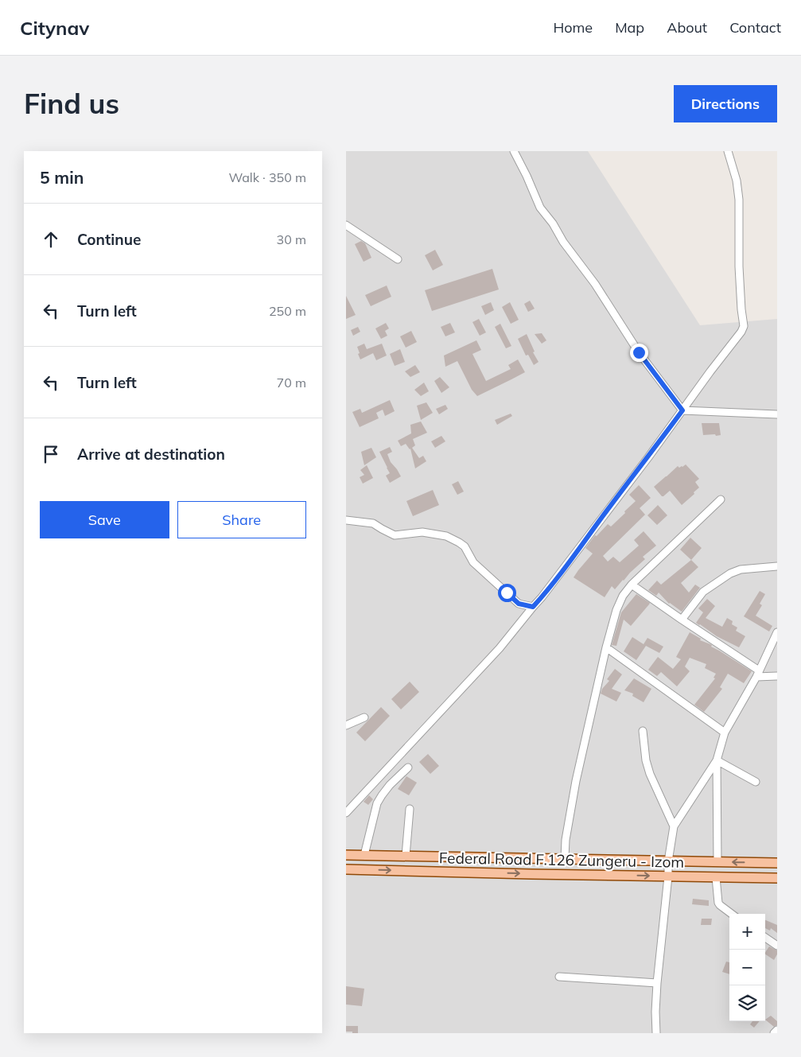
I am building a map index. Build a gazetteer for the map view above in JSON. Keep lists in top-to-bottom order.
{
  "streets": {
    "main road": ["Federal Road F.126 Zungeru - Izom"]
  },
  "page": {
    "header": "Citynav",
    "nav": [
      "Home",
      "Map",
      "About",
      "Contact"
    ],
    "buttons": [
      "Directions",
      ["Save", "Share"]
    ],
    "title": "Find us",
    "heading": ["5 min", "Walk · 350 m"],
    "list": [
      ["Continue", "30 m"],
      ["Turn left", "250 m"],
      ["Turn left", "70 m"],
      "Arrive at destination"
    ],
    "map_buttons": ["+", "−"]
  }
}
